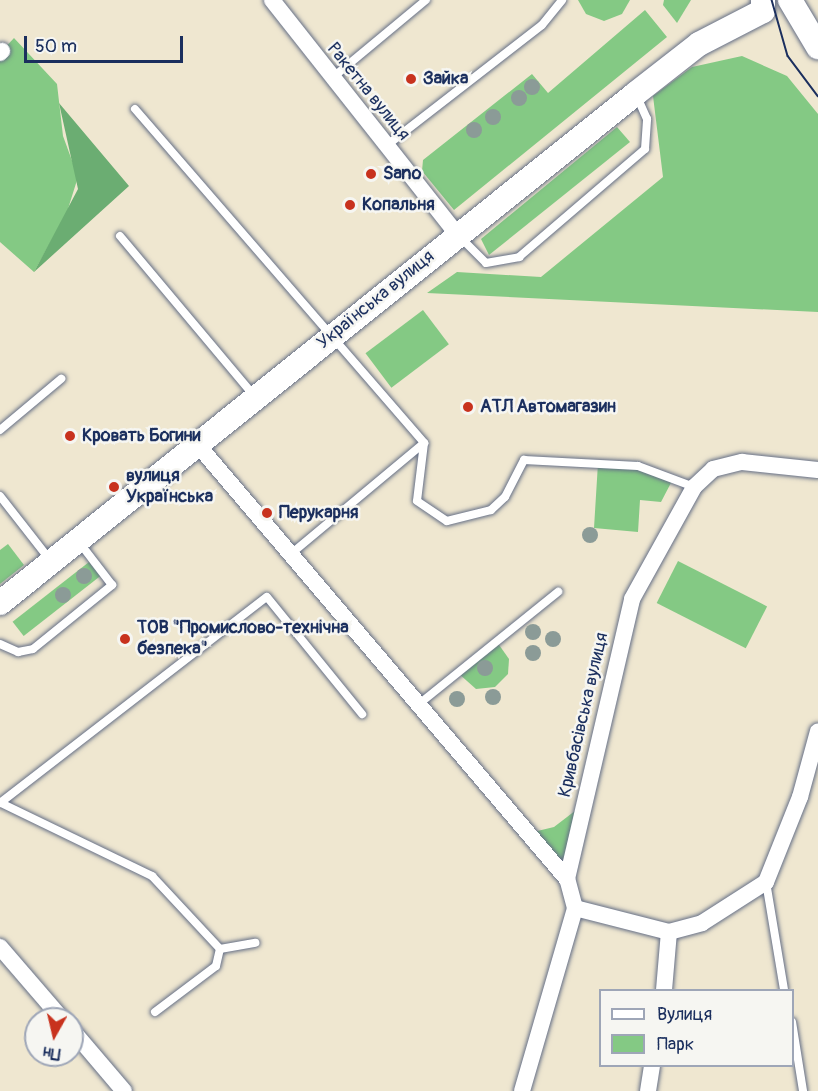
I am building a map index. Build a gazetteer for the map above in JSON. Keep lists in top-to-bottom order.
{
  "streets": {
    "main road": ["Українська вулиця"],
    "street": ["Ракетна вулиця", "Кривбасівська вулиця"]
  },
  "crossings": [
    ["Ракетна вулиця", "Українська вулиця"]
  ],
  "places": [
    "Зайка",
    "Sano",
    "Копальня",
    "АТЛ Автомагазин",
    "Кровать Богини",
    "вулиця Українська",
    "Перукарня",
    "ТОВ \"Промислово-технічна безпека\""
  ],
  "legend": ["Вулиця", "Парк"],
  "scale_bar": "50 m",
  "north": "bottom"
}
